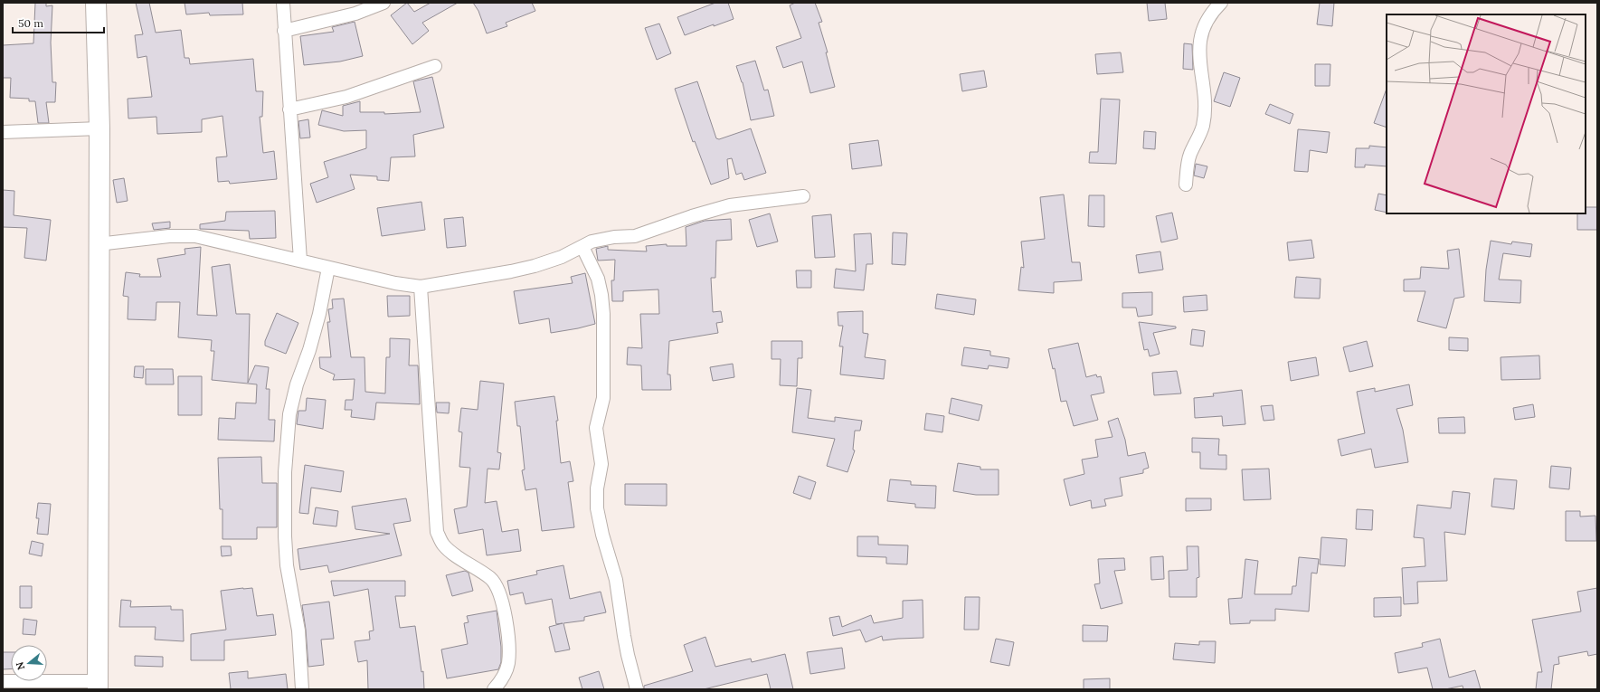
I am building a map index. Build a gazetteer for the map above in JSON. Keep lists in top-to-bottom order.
{
  "scale_bar": "50 m",
  "north": "left"
}
